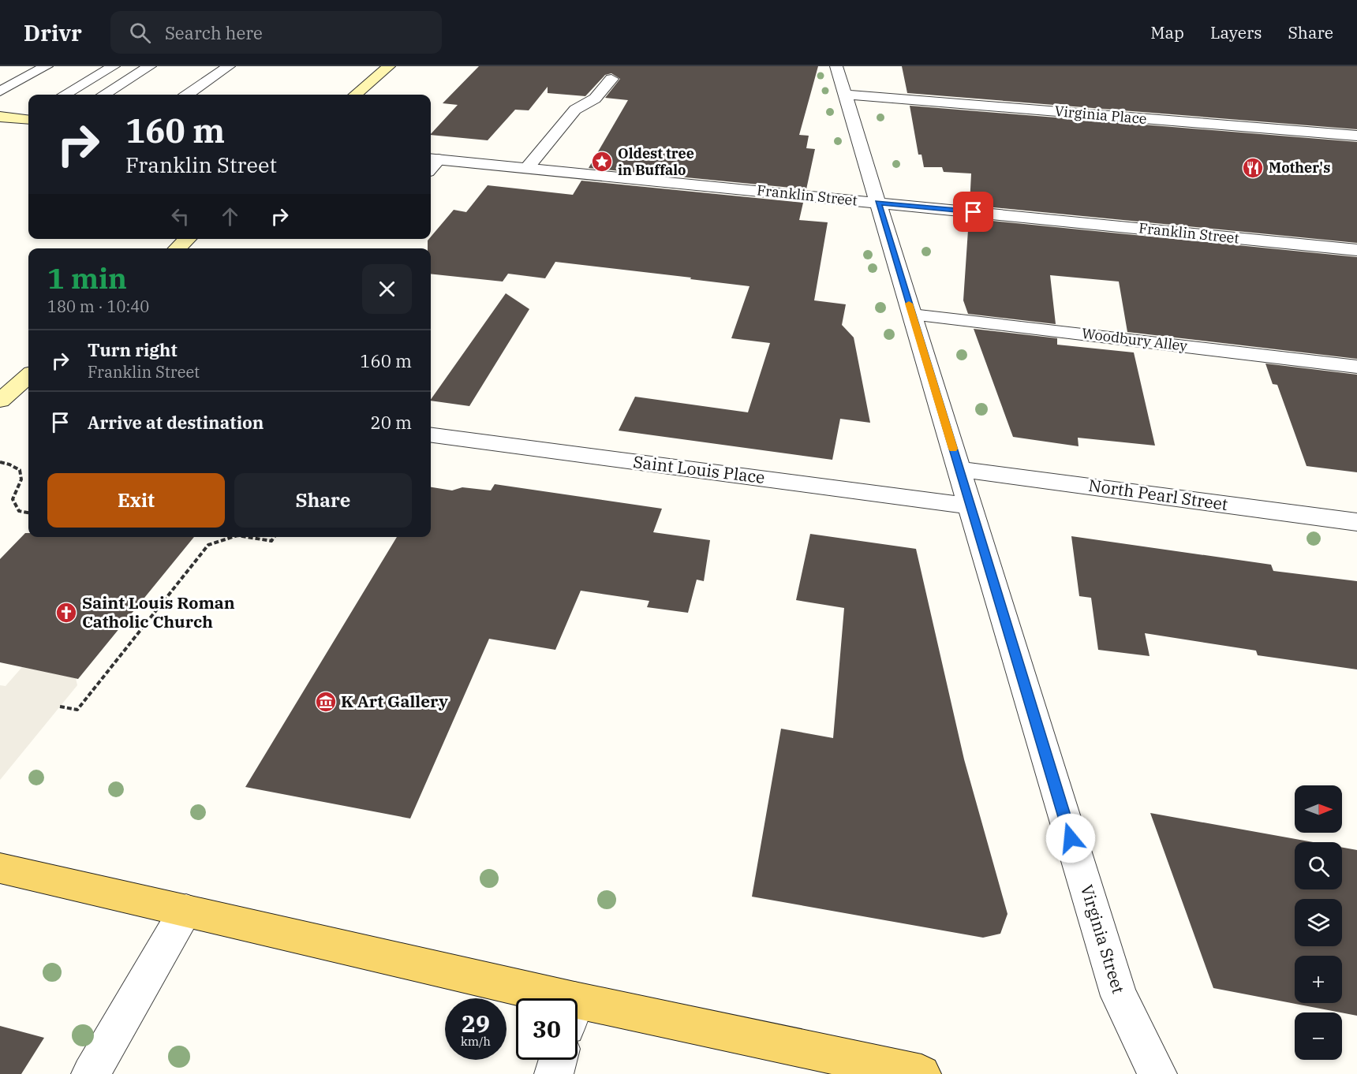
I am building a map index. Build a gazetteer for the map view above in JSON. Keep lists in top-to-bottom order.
{
  "streets": {
    "street": [
      "Virginia Place",
      "Franklin Street",
      "Woodbury Alley",
      "Saint Louis Place",
      "North Pearl Street",
      "Virginia Street"
    ]
  },
  "crossings": [
    ["Virginia Place", "Virginia Street"],
    ["Franklin Street", "Virginia Street"],
    ["Woodbury Alley", "Virginia Street"],
    ["Saint Louis Place", "Virginia Street"],
    ["North Pearl Street", "Virginia Street"]
  ],
  "places": {
    "place": ["Oldest tree in Buffalo"],
    "restaurant": ["Mother's"],
    "church": ["Saint Louis Roman Catholic Church"],
    "museum": ["K Art Gallery"]
  },
  "north": "right",
  "page": {
    "header": "Drivr",
    "search": "Search here",
    "nav": ["Map", "Layers", "Share"],
    "turn": ["160 m", "Franklin Street"],
    "heading": ["1 min", "180 m · 10:40"],
    "list": [
      {
        "name": "Turn right",
        "note": "Franklin Street",
        "value": "160 m"
      },
      {
        "name": "Arrive at destination",
        "value": "20 m"
      }
    ],
    "buttons": ["Exit", "Share"],
    "map_buttons": ["+", "−"],
    "speed": "29 km/h",
    "limit": "30"
  }
}
